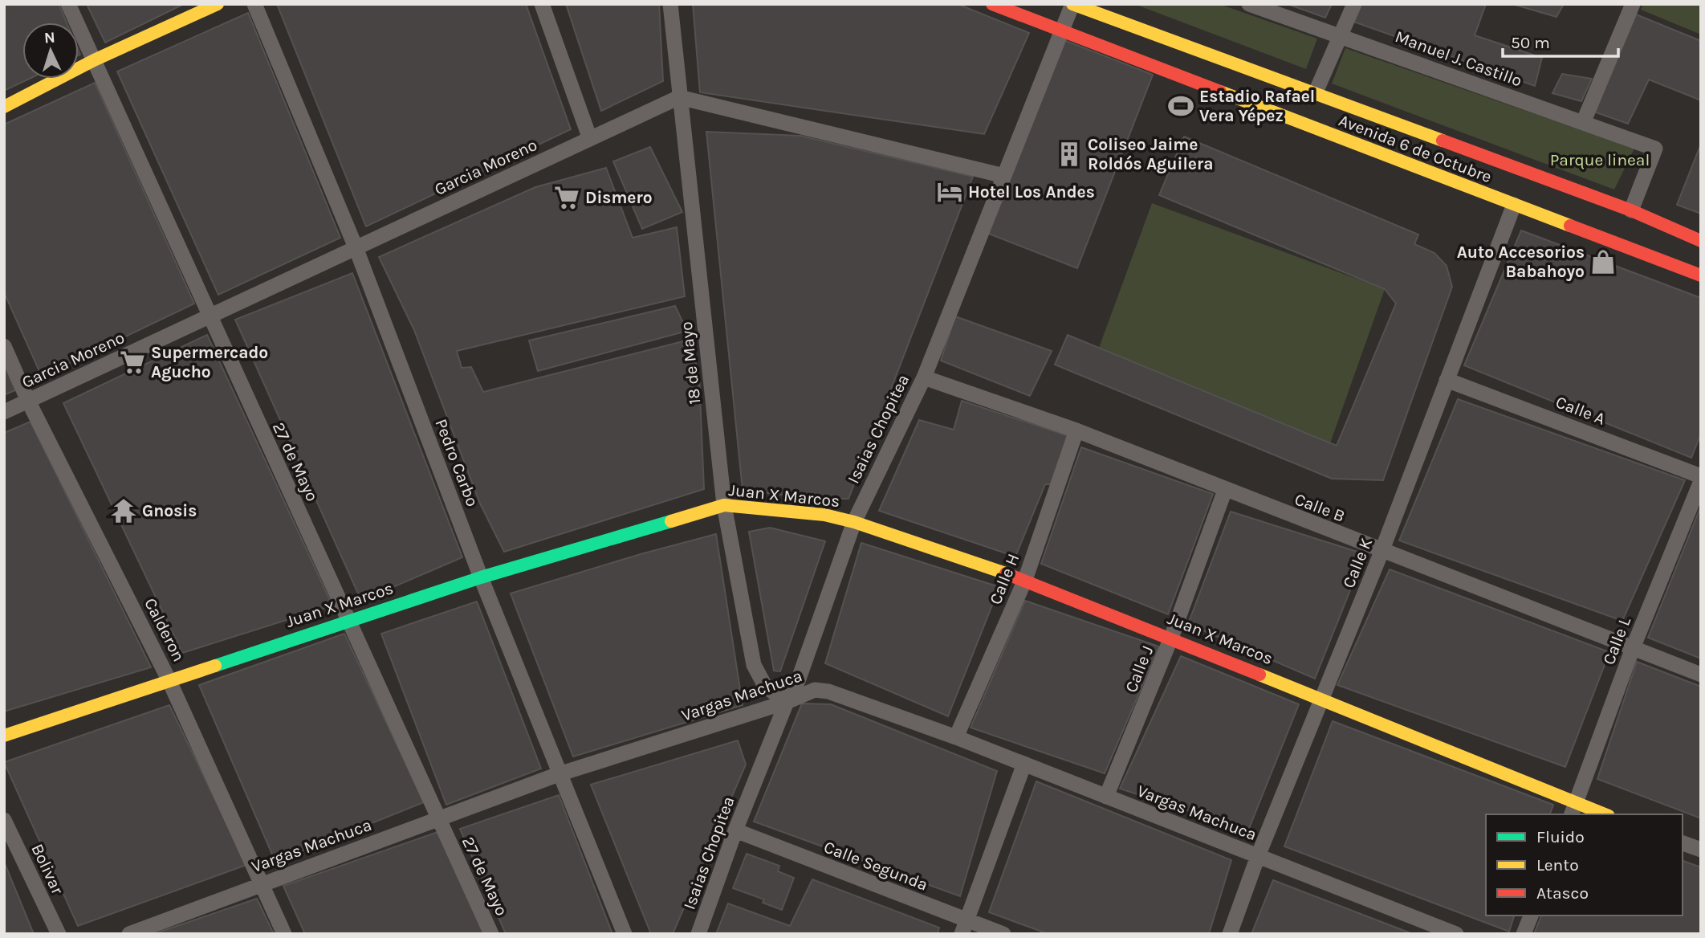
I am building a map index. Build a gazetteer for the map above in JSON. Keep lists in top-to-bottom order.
{
  "streets": {
    "street": [
      "Manuel J. Castillo",
      "Avenida 6 de Octubre",
      "Garcia Moreno",
      "18 de Mayo",
      "Calle A",
      "Isaias Chopitea",
      "27 de Mayo",
      "Pedro Carbo",
      "Juan X Marcos",
      "Calle B",
      "Calle K",
      "Calle H",
      "Calderon",
      "Calle L",
      "Calle J",
      "Vargas Machuca",
      "Calle Segunda",
      "Bolivar"
    ]
  },
  "crossings": [
    ["Manuel J. Castillo", "Avenida 6 de Octubre"],
    ["Avenida 6 de Octubre", "Isaias Chopitea"],
    ["Avenida 6 de Octubre", "Calle K"],
    ["Garcia Moreno", "18 de Mayo"],
    ["Garcia Moreno", "27 de Mayo"],
    ["Garcia Moreno", "Pedro Carbo"],
    ["Garcia Moreno", "Calderon"],
    ["18 de Mayo", "Isaias Chopitea"],
    ["18 de Mayo", "Juan X Marcos"],
    ["18 de Mayo", "Vargas Machuca"],
    ["Calle A", "Calle K"],
    ["Isaias Chopitea", "Juan X Marcos"],
    ["Isaias Chopitea", "Calle B"],
    ["Isaias Chopitea", "Vargas Machuca"],
    ["Isaias Chopitea", "Calle Segunda"],
    ["27 de Mayo", "Juan X Marcos"],
    ["27 de Mayo", "Vargas Machuca"],
    ["Pedro Carbo", "Juan X Marcos"],
    ["Pedro Carbo", "Vargas Machuca"],
    ["Juan X Marcos", "Calle K"],
    ["Juan X Marcos", "Calle H"],
    ["Juan X Marcos", "Calderon"],
    ["Juan X Marcos", "Calle L"],
    ["Juan X Marcos", "Calle J"],
    ["Calle B", "Calle K"],
    ["Calle B", "Calle H"],
    ["Calle B", "Calle L"],
    ["Calle B", "Calle J"],
    ["Calle K", "Vargas Machuca"],
    ["Calle H", "Vargas Machuca"],
    ["Calderon", "Vargas Machuca"],
    ["Calle J", "Vargas Machuca"]
  ],
  "parks": ["Parque lineal"],
  "places": {
    "sports": ["Estadio Rafael Vera Yépez"],
    "building": ["Coliseo Jaime Roldós Aguilera"],
    "hotel": ["Hotel Los Andes"],
    "supermarket": ["Dismero", "Supermercado Agucho"],
    "shop": ["Auto Accesorios Babahoyo"],
    "temple": ["Gnosis"]
  },
  "legend": ["Fluido", "Lento", "Atasco"],
  "scale_bar": "50 m",
  "north": "top"
}
